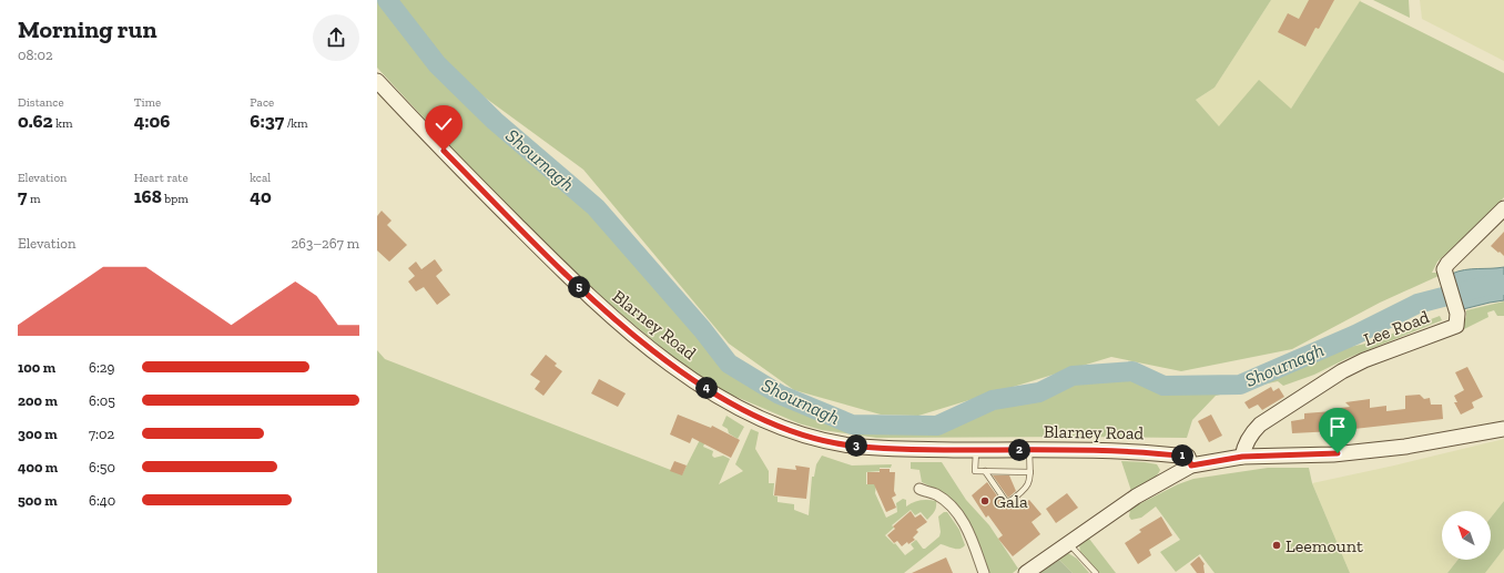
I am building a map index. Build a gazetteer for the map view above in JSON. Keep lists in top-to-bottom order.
{
  "streets": {
    "main road": ["Blarney Road", "Lee Road"]
  },
  "water": ["Shournagh"],
  "places": ["Gala", "Leemount"],
  "north": "top left",
  "page": {
    "heading": ["Morning run", "08:02"],
    "stats": [
      ["Distance", "0.62 km"],
      ["Time", "4:06"],
      ["Pace", "6:37 /km"],
      ["Elevation", "7 m"],
      ["Heart rate", "168 bpm"],
      ["kcal", "40"]
    ],
    "chart": ["Elevation", "263–267 m"],
    "pins": [
      "5",
      "4",
      "3",
      "2",
      "1"
    ],
    "list": [
      {
        "name": "100 m",
        "note": "6:29"
      },
      {
        "name": "200 m",
        "note": "6:05"
      },
      {
        "name": "300 m",
        "note": "7:02"
      },
      {
        "name": "400 m",
        "note": "6:50"
      },
      {
        "name": "500 m",
        "note": "6:40"
      }
    ]
  }
}
